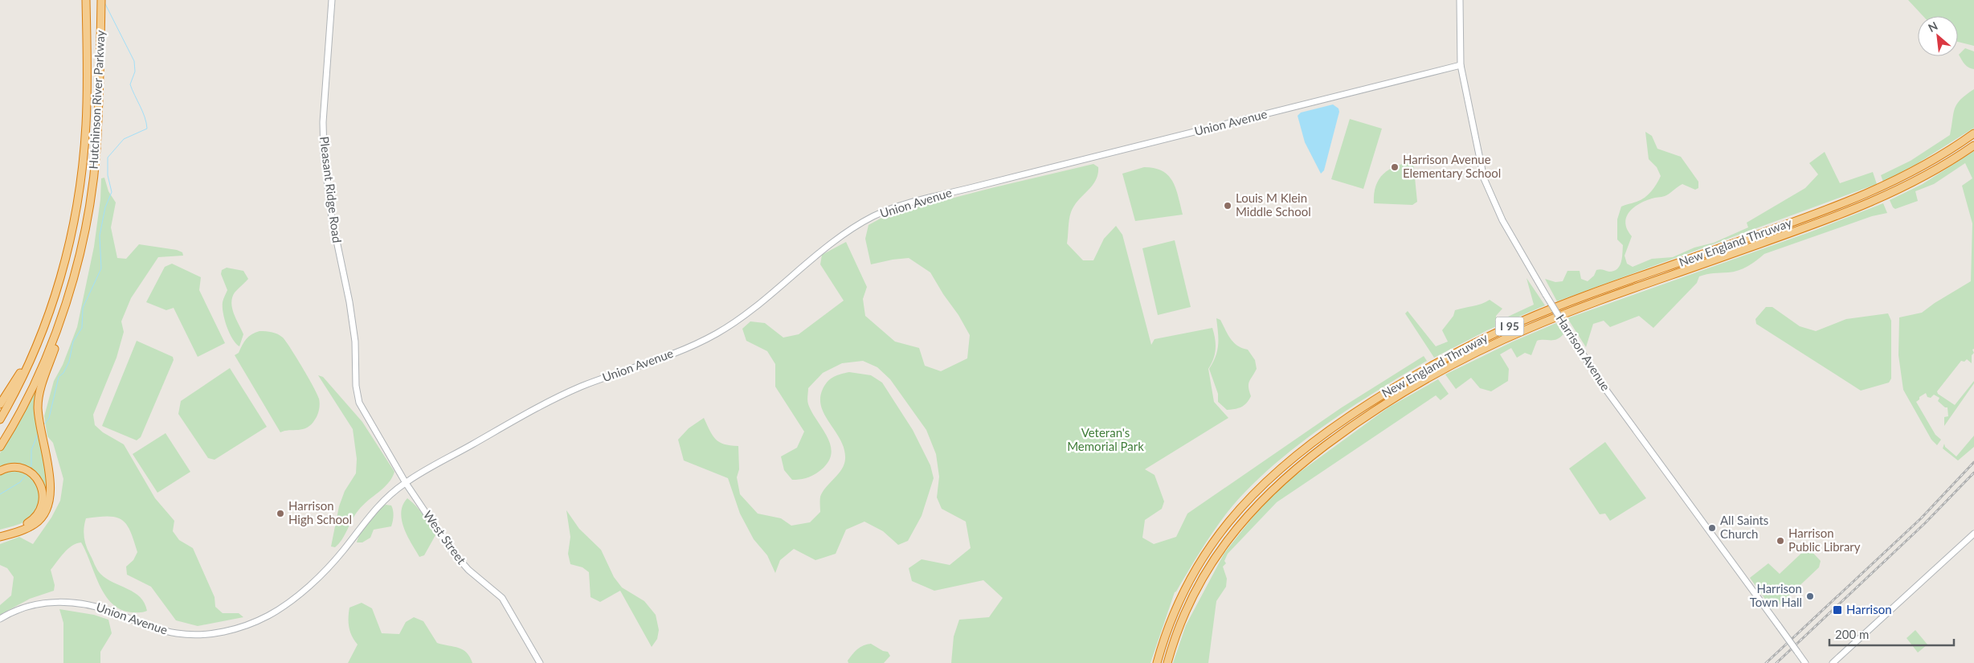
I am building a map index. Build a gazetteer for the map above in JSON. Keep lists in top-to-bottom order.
{
  "streets": {
    "highway": ["Hutchinson River Parkway", "New England Thruway", "I 95"],
    "street": [
      "Union Avenue",
      "Pleasant Ridge Road",
      "Harrison Avenue",
      "West Street"
    ]
  },
  "crossings": [
    ["Union Avenue", "Harrison Avenue"],
    ["Union Avenue", "West Street"],
    ["Pleasant Ridge Road", "West Street"]
  ],
  "parks": ["Veteran's Memorial Park"],
  "places": {
    "other": [
      "Harrison Avenue Elementary School",
      "Louis M Klein Middle School",
      "Harrison High School",
      "All Saints Church",
      "Harrison Public Library",
      "Harrison Town Hall"
    ],
    "transit": ["Harrison"]
  },
  "scale_bar": "200 m",
  "north": "top left"
}
